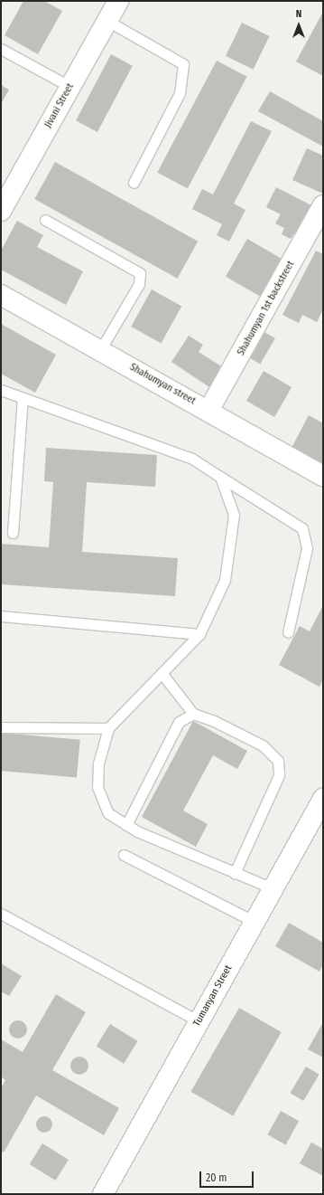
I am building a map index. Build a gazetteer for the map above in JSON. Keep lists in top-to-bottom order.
{
  "streets": {
    "street": [
      "Jivani Street",
      "Shahumyan 1st backstreet",
      "Shahumyan street",
      "Tumanyan Street"
    ]
  },
  "crossings": [
    ["Shahumyan 1st backstreet", "Shahumyan street"]
  ],
  "scale_bar": "20 m",
  "north": "top"
}
